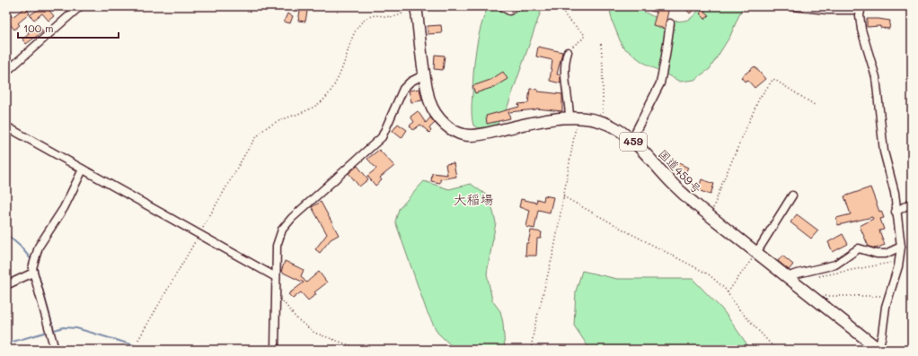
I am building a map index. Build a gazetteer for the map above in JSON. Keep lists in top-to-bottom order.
{
  "streets": {
    "highway": ["459", "国道459号"]
  },
  "districts": ["大稲場"],
  "scale_bar": "100 m"
}
